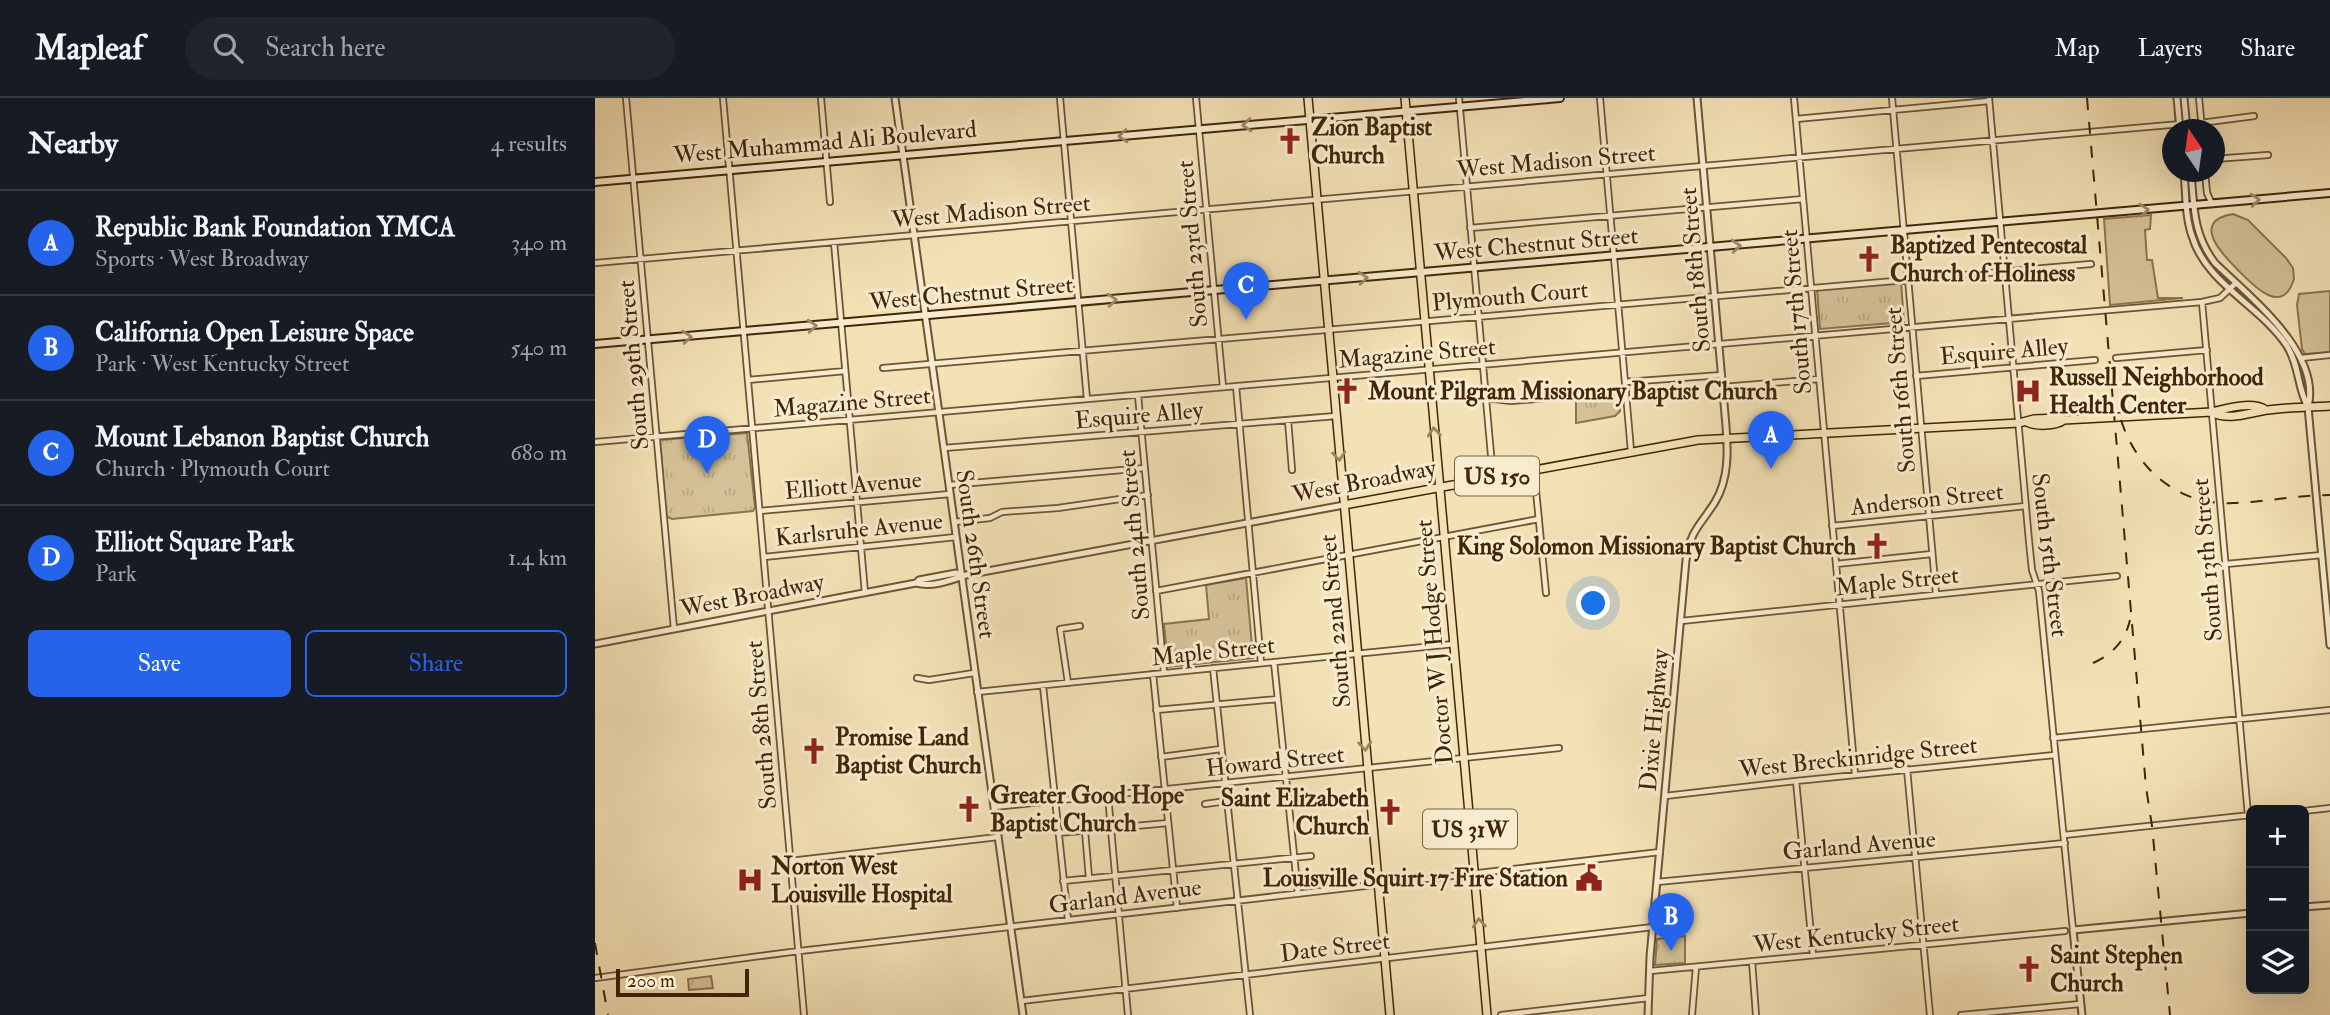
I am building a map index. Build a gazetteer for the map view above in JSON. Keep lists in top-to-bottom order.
{
  "streets": {
    "main road": [
      "West Muhammad Ali Boulevard",
      "West Chestnut Street",
      "US 150",
      "West Broadway",
      "South 22nd Street",
      "Doctor W J Hodge Street",
      "US 31W"
    ],
    "street": [
      "West Madison Street",
      "South 23rd Street",
      "South 18th Street",
      "Plymouth Court",
      "South 17th Street",
      "Esquire Alley",
      "Magazine Street",
      "South 29th Street",
      "South 16th Street",
      "Elliott Avenue",
      "Anderson Street",
      "Karlsruhe Avenue",
      "South 24th Street",
      "South 26th Street",
      "South 15th Street",
      "South 13th Street",
      "Maple Street",
      "Dixie Highway",
      "South 28th Street",
      "West Breckinridge Street",
      "Howard Street",
      "Garland Avenue",
      "West Kentucky Street",
      "Date Street"
    ]
  },
  "crossings": [
    ["West Muhammad Ali Boulevard", "South 23rd Street"],
    ["West Muhammad Ali Boulevard", "South 29th Street"],
    ["West Muhammad Ali Boulevard", "South 26th Street"],
    ["West Muhammad Ali Boulevard", "South 22nd Street"],
    ["West Muhammad Ali Boulevard", "Doctor W J Hodge Street"],
    ["West Muhammad Ali Boulevard", "South 28th Street"],
    ["West Madison Street", "South 23rd Street"],
    ["West Madison Street", "South 18th Street"],
    ["West Madison Street", "South 17th Street"],
    ["West Madison Street", "South 29th Street"],
    ["West Madison Street", "South 16th Street"],
    ["West Madison Street", "South 26th Street"],
    ["West Madison Street", "South 15th Street"],
    ["West Madison Street", "South 22nd Street"],
    ["West Madison Street", "Doctor W J Hodge Street"],
    ["West Madison Street", "South 28th Street"],
    ["South 23rd Street", "West Chestnut Street"],
    ["South 23rd Street", "Plymouth Court"],
    ["South 23rd Street", "Magazine Street"],
    ["West Chestnut Street", "South 18th Street"],
    ["West Chestnut Street", "South 17th Street"],
    ["West Chestnut Street", "South 29th Street"],
    ["West Chestnut Street", "South 16th Street"],
    ["West Chestnut Street", "South 26th Street"],
    ["West Chestnut Street", "South 15th Street"],
    ["West Chestnut Street", "South 22nd Street"],
    ["West Chestnut Street", "Doctor W J Hodge Street"],
    ["West Chestnut Street", "South 28th Street"],
    ["South 18th Street", "Plymouth Court"],
    ["South 18th Street", "Magazine Street"],
    ["South 18th Street", "West Broadway"],
    ["South 18th Street", "Dixie Highway"],
    ["Plymouth Court", "South 17th Street"],
    ["Plymouth Court", "South 16th Street"],
    ["Plymouth Court", "South 26th Street"],
    ["Plymouth Court", "South 15th Street"],
    ["Plymouth Court", "South 22nd Street"],
    ["Plymouth Court", "Doctor W J Hodge Street"],
    ["South 17th Street", "Magazine Street"],
    ["South 17th Street", "West Broadway"],
    ["South 17th Street", "Anderson Street"],
    ["South 17th Street", "Maple Street"],
    ["South 17th Street", "West Breckinridge Street"],
    ["Esquire Alley", "South 16th Street"],
    ["Esquire Alley", "South 24th Street"],
    ["Esquire Alley", "South 26th Street"],
    ["Esquire Alley", "South 15th Street"],
    ["Esquire Alley", "South 22nd Street"],
    ["Magazine Street", "South 29th Street"],
    ["Magazine Street", "South 16th Street"],
    ["Magazine Street", "South 24th Street"],
    ["Magazine Street", "South 26th Street"],
    ["Magazine Street", "South 15th Street"],
    ["Magazine Street", "South 13th Street"],
    ["Magazine Street", "South 22nd Street"],
    ["Magazine Street", "Doctor W J Hodge Street"],
    ["Magazine Street", "South 28th Street"],
    ["South 29th Street", "West Broadway"],
    ["South 16th Street", "West Broadway"],
    ["South 16th Street", "Anderson Street"],
    ["South 16th Street", "Maple Street"],
    ["West Broadway", "South 24th Street"],
    ["West Broadway", "South 26th Street"],
    ["West Broadway", "South 15th Street"],
    ["West Broadway", "South 13th Street"],
    ["West Broadway", "South 22nd Street"],
    ["West Broadway", "Doctor W J Hodge Street"],
    ["West Broadway", "Dixie Highway"],
    ["West Broadway", "South 28th Street"],
    ["Elliott Avenue", "South 24th Street"],
    ["Elliott Avenue", "South 26th Street"],
    ["Elliott Avenue", "South 28th Street"],
    ["Anderson Street", "South 15th Street"],
    ["Karlsruhe Avenue", "South 26th Street"],
    ["Karlsruhe Avenue", "South 28th Street"],
    ["South 24th Street", "Maple Street"],
    ["South 26th Street", "Maple Street"],
    ["South 26th Street", "Howard Street"],
    ["South 26th Street", "Garland Avenue"],
    ["South 26th Street", "Date Street"],
    ["South 15th Street", "Maple Street"],
    ["South 15th Street", "West Breckinridge Street"],
    ["South 15th Street", "Garland Avenue"],
    ["Maple Street", "South 22nd Street"],
    ["Maple Street", "Doctor W J Hodge Street"],
    ["Maple Street", "Dixie Highway"],
    ["South 22nd Street", "Howard Street"],
    ["South 22nd Street", "Garland Avenue"],
    ["South 22nd Street", "Date Street"],
    ["Doctor W J Hodge Street", "Howard Street"],
    ["Doctor W J Hodge Street", "Garland Avenue"],
    ["Doctor W J Hodge Street", "Date Street"],
    ["Dixie Highway", "West Breckinridge Street"],
    ["Dixie Highway", "Garland Avenue"],
    ["Dixie Highway", "West Kentucky Street"],
    ["Dixie Highway", "Date Street"],
    ["South 28th Street", "Garland Avenue"]
  ],
  "one_way": ["West Chestnut Street"],
  "places": {
    "church": [
      "Zion Baptist Church",
      "Baptized Pentecostal Church of Holiness",
      "Mount Pilgram Missionary Baptist Church",
      "King Solomon Missionary Baptist Church",
      "Promise Land Baptist Church",
      "Greater Good Hope Baptist Church",
      "Saint Elizabeth Church",
      "Saint Stephen Church"
    ],
    "hospital": ["Russell Neighborhood Health Center", "Norton West Louisville Hospital"],
    "public building": ["Louisville Squirt 17 Fire Station"]
  },
  "scale_bar": "200 m",
  "north": "top",
  "page": {
    "header": "Mapleaf",
    "search": "Search here",
    "nav": ["Map", "Layers", "Share"],
    "heading": ["Nearby", "4 results"],
    "list": [
      {
        "mark": "A",
        "name": "Republic Bank Foundation YMCA",
        "note": "Sports · West Broadway",
        "value": "340 m"
      },
      {
        "mark": "B",
        "name": "California Open Leisure Space",
        "note": "Park · West Kentucky Street",
        "value": "540 m"
      },
      {
        "mark": "C",
        "name": "Mount Lebanon Baptist Church",
        "note": "Church · Plymouth Court",
        "value": "680 m"
      },
      {
        "mark": "D",
        "name": "Elliott Square Park",
        "note": "Park",
        "value": "1.4 km"
      }
    ],
    "pins": [
      "C",
      "A",
      "D",
      "B"
    ],
    "buttons": ["Save", "Share"],
    "map_buttons": ["+", "−"],
    "scale": "200 m"
  }
}
